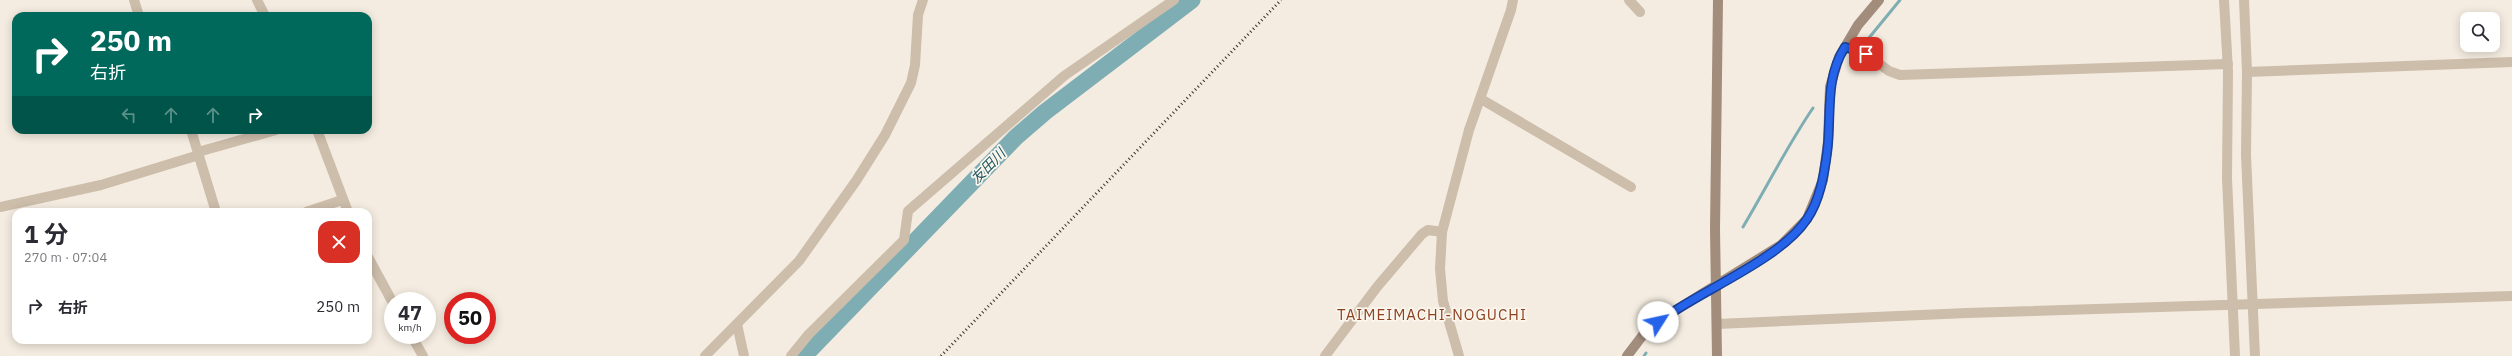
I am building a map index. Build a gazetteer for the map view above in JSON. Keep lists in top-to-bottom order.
{
  "districts": ["TAIMEIMACHI-NOGUCHI"],
  "water": ["友田川"],
  "page": {
    "turn": ["250 m", "右折"],
    "heading": ["1 分", "270 m · 07:04"],
    "list": [
      {
        "name": "右折",
        "value": "250 m"
      }
    ],
    "speed": "47 km/h",
    "limit": "50"
  }
}
